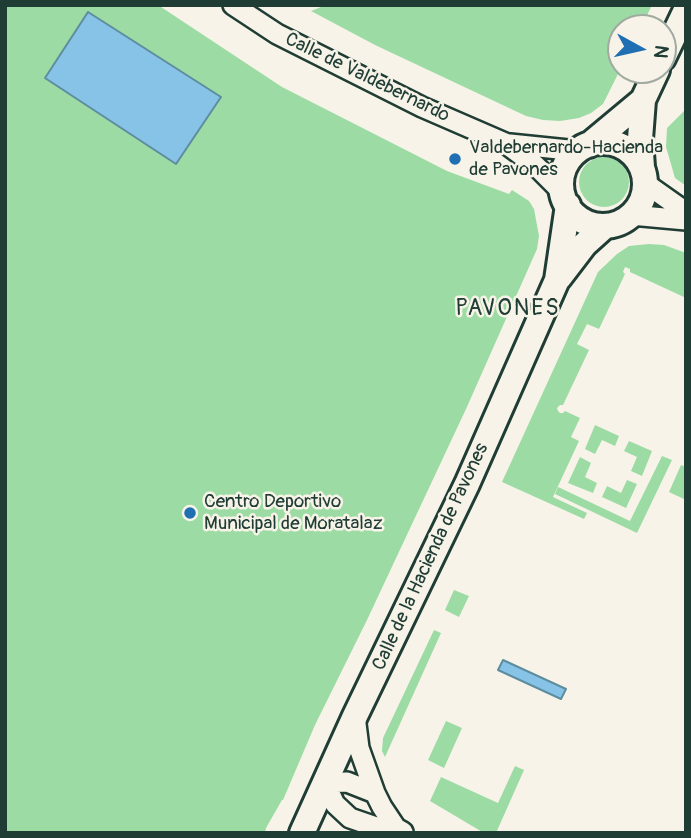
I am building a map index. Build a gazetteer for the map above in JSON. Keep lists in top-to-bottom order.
{
  "streets": {
    "street": ["Calle de Valdebernardo", "Calle de la Hacienda de Pavones"]
  },
  "crossings": [
    ["Calle de Valdebernardo", "Calle de la Hacienda de Pavones"]
  ],
  "districts": ["PAVONES"],
  "places": ["Valdebernardo-Hacienda de Pavones", "Centro Deportivo Municipal de Moratalaz"],
  "north": "right"
}
